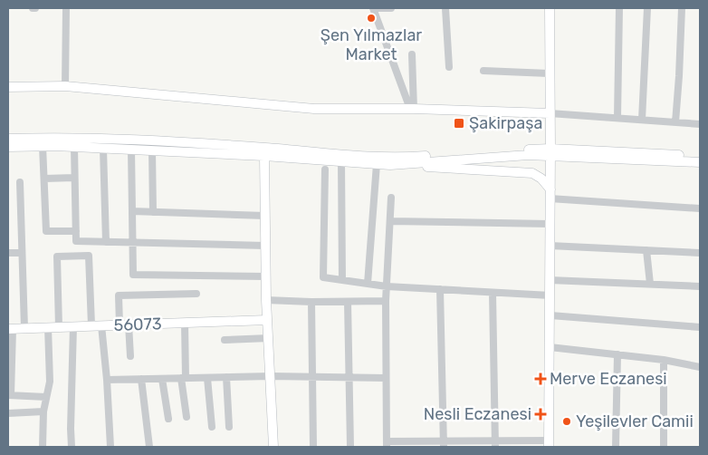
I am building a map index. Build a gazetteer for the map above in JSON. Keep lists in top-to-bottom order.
{
  "streets": {
    "main road": ["56073"]
  },
  "places": {
    "other": ["Şen Yılmazlar Market", "Yeşilevler Camii"],
    "transit": ["Şakirpaşa"],
    "health": ["Merve Eczanesi", "Nesli Eczanesi"]
  }
}
